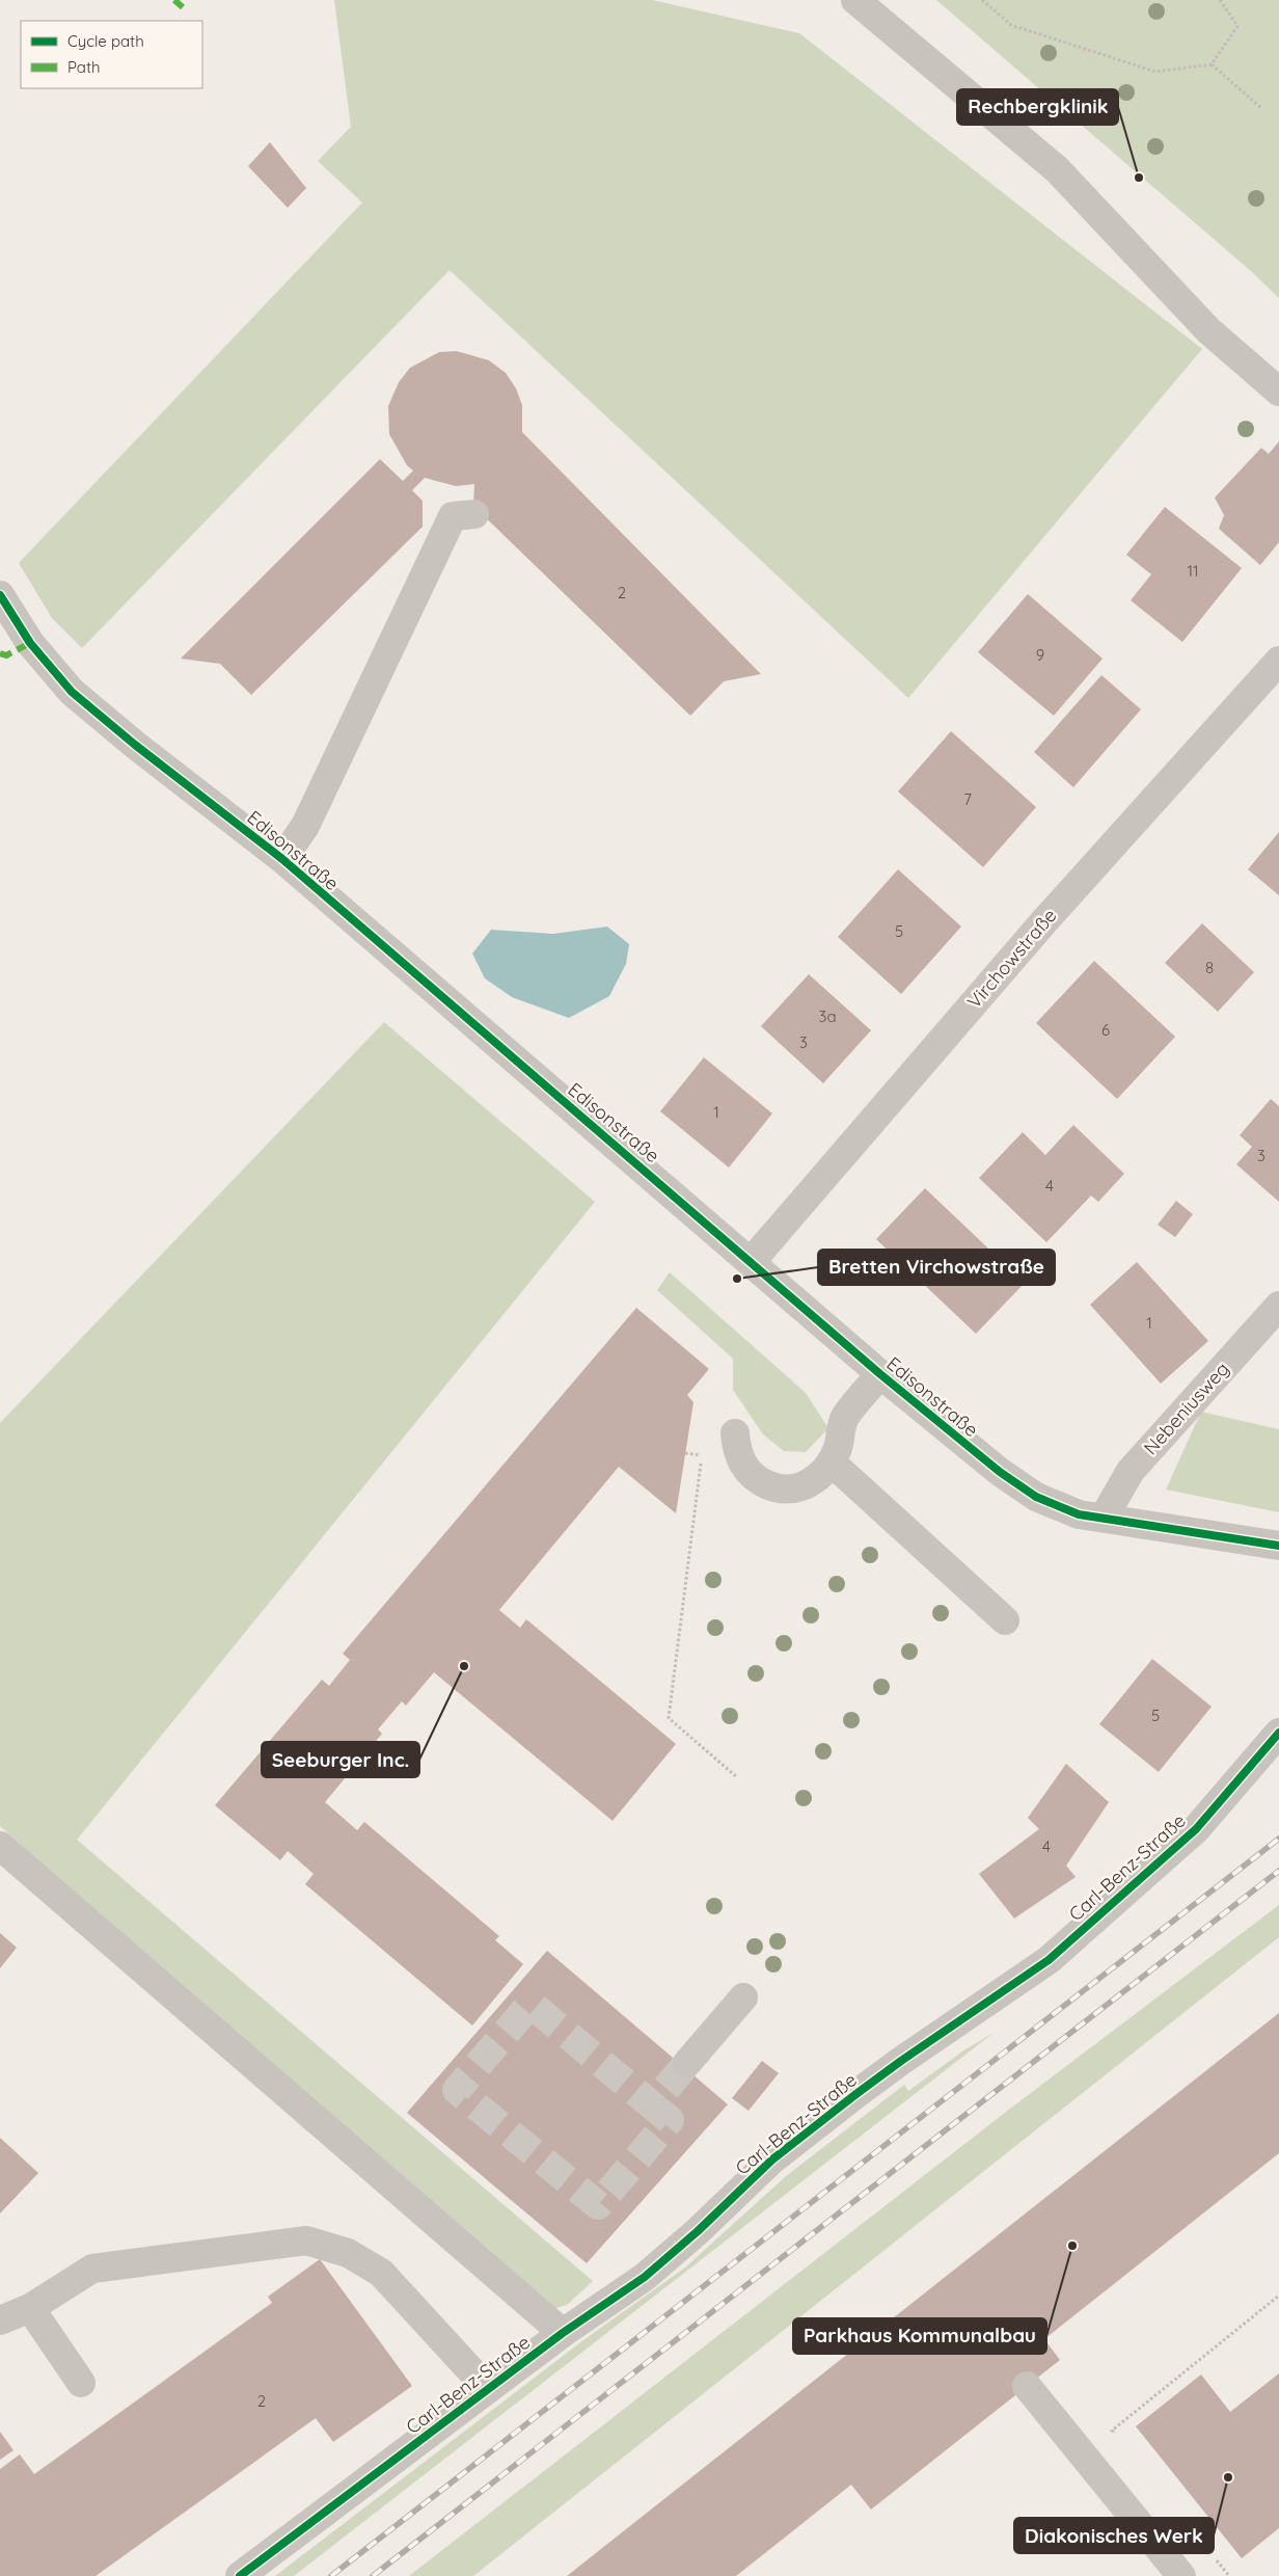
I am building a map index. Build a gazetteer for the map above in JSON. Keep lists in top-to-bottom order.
{
  "streets": {
    "street": [
      "Edisonstraße",
      "Virchowstraße",
      "Nebeniusweg",
      "Carl-Benz-Straße"
    ]
  },
  "crossings": [
    ["Edisonstraße", "Virchowstraße"],
    ["Edisonstraße", "Nebeniusweg"]
  ],
  "places": [
    "Rechbergklinik",
    "Bretten Virchowstraße",
    "Seeburger Inc.",
    "Parkhaus Kommunalbau",
    "Diakonisches Werk"
  ],
  "house_numbers": [
    "11",
    "2",
    "9",
    "7",
    "5",
    "8",
    "3a",
    "6",
    "3",
    "1",
    "3",
    "4",
    "1",
    "5",
    "4",
    "2"
  ],
  "legend": ["Cycle path", "Path"]
}
